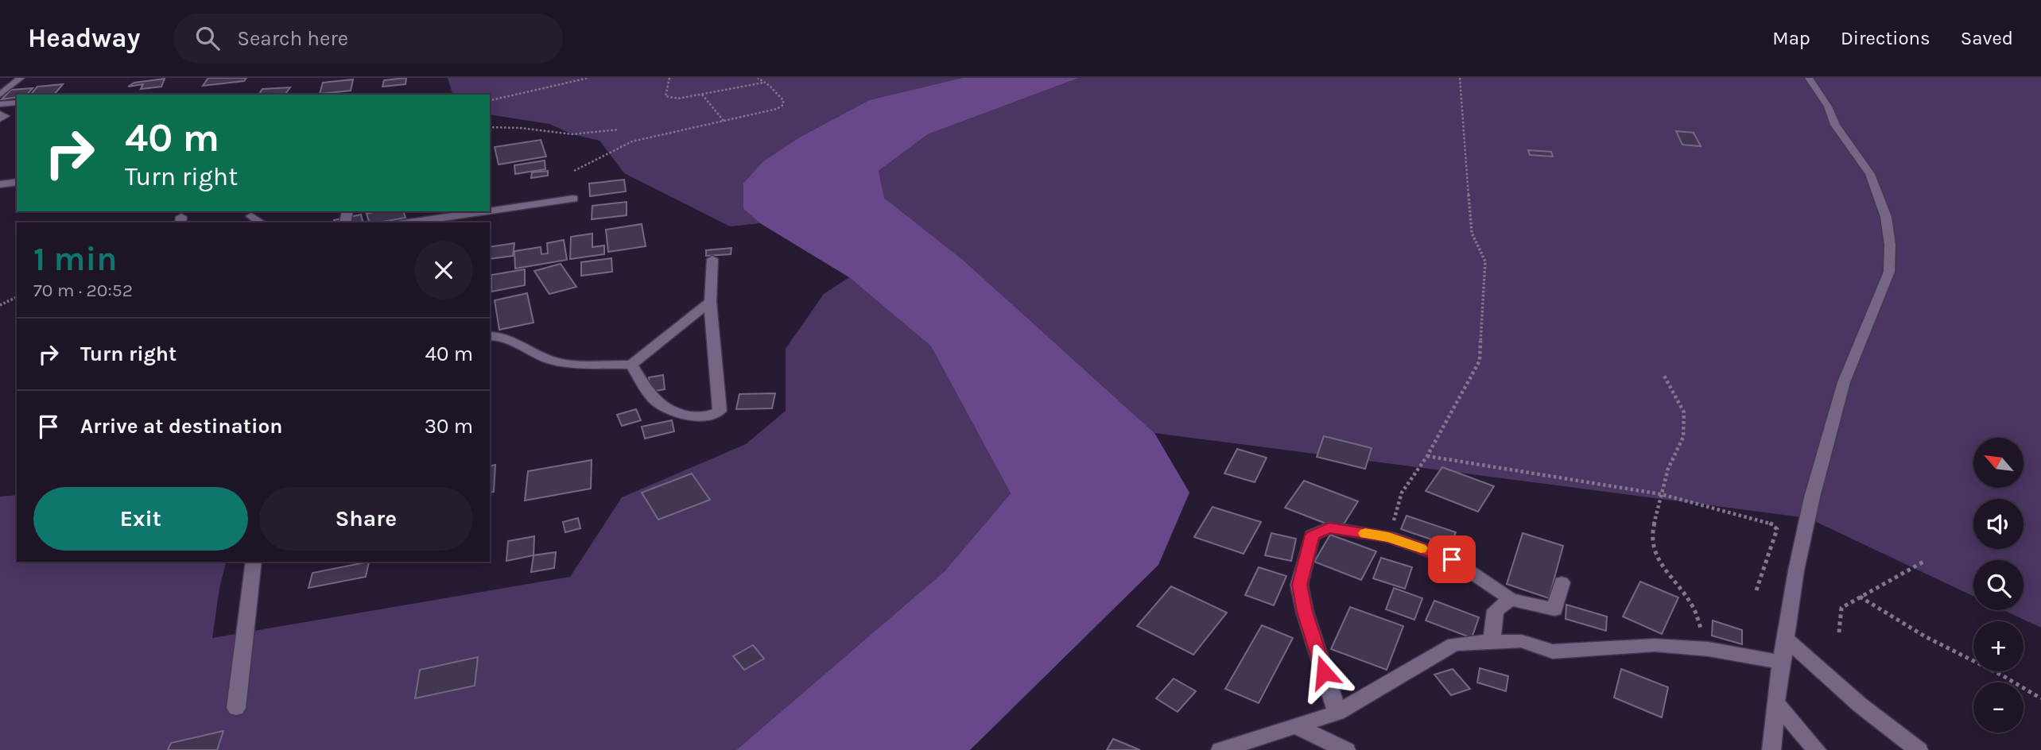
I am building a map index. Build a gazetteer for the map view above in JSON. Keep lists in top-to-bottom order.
{
  "north": "top left",
  "page": {
    "header": "Headway",
    "search": "Search here",
    "nav": ["Map", "Directions", "Saved"],
    "turn": ["40 m", "Turn right"],
    "heading": ["1 min", "70 m · 20:52"],
    "list": [
      {
        "name": "Turn right",
        "value": "40 m"
      },
      {
        "name": "Arrive at destination",
        "value": "30 m"
      }
    ],
    "map_buttons": ["+", "−"],
    "buttons": ["Exit", "Share"]
  }
}
